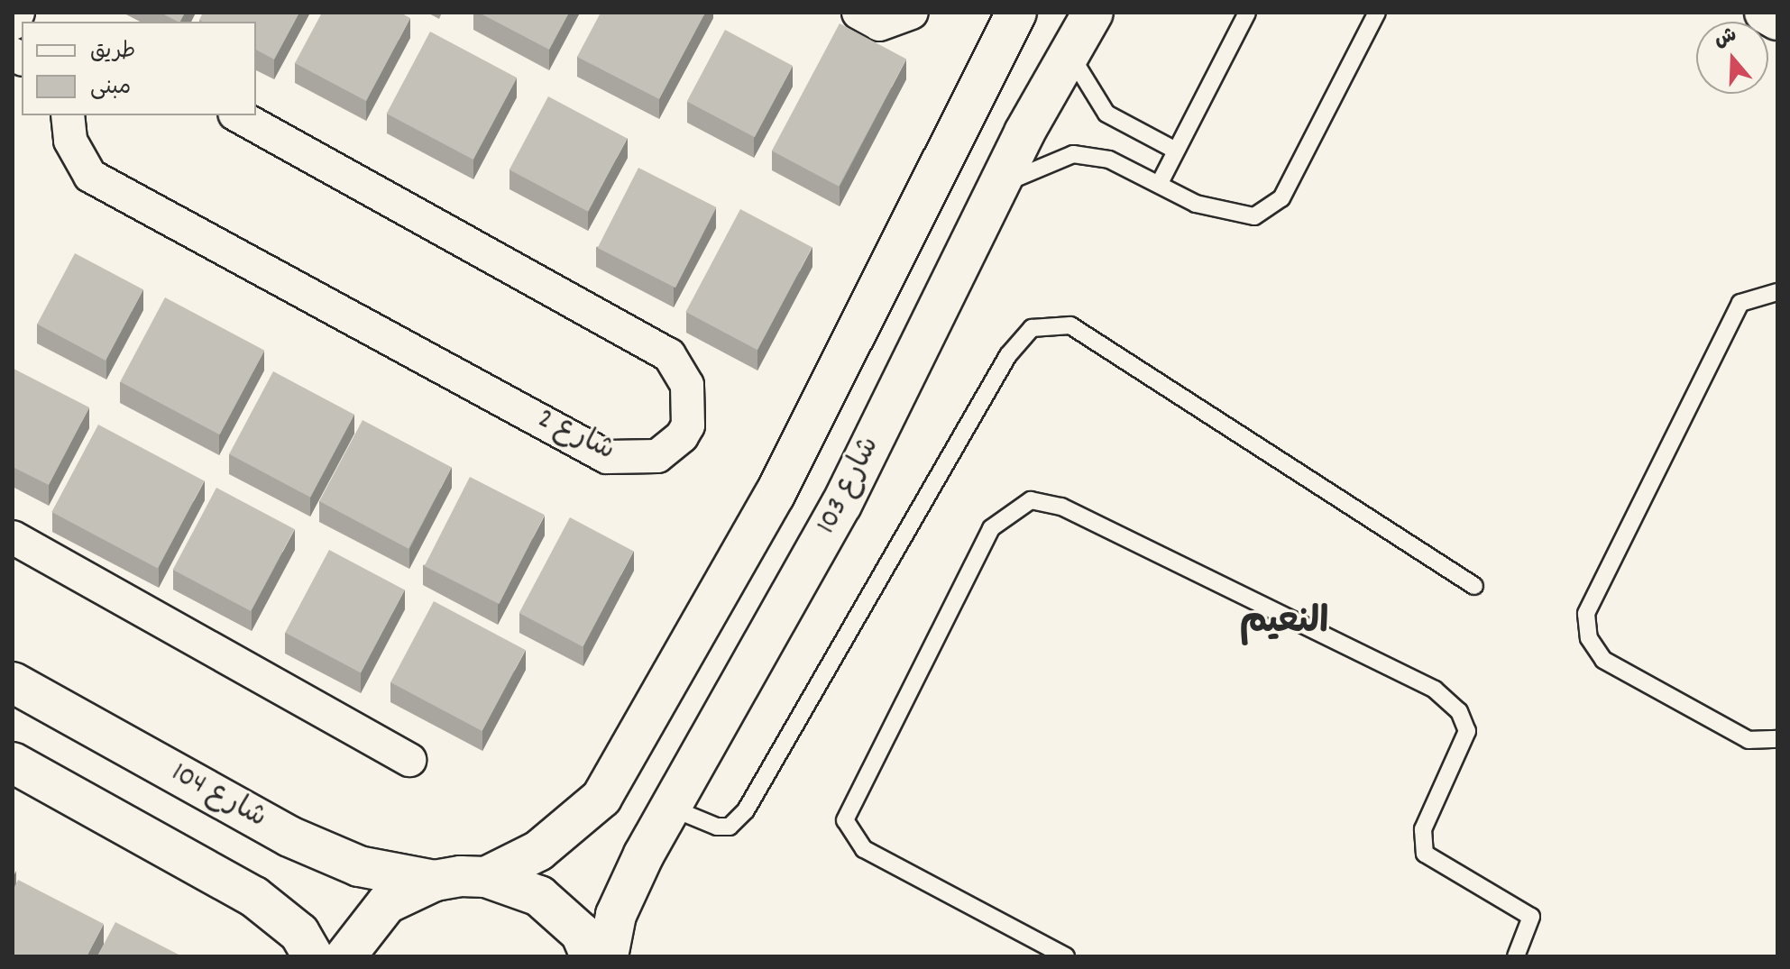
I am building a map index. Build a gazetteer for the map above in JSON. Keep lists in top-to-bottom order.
{
  "streets": {
    "street": ["شارع 2", "شارع 103", "شارع 104"]
  },
  "districts": ["النعيم"],
  "legend": ["طريق", "مبنى"],
  "north": "top"
}
